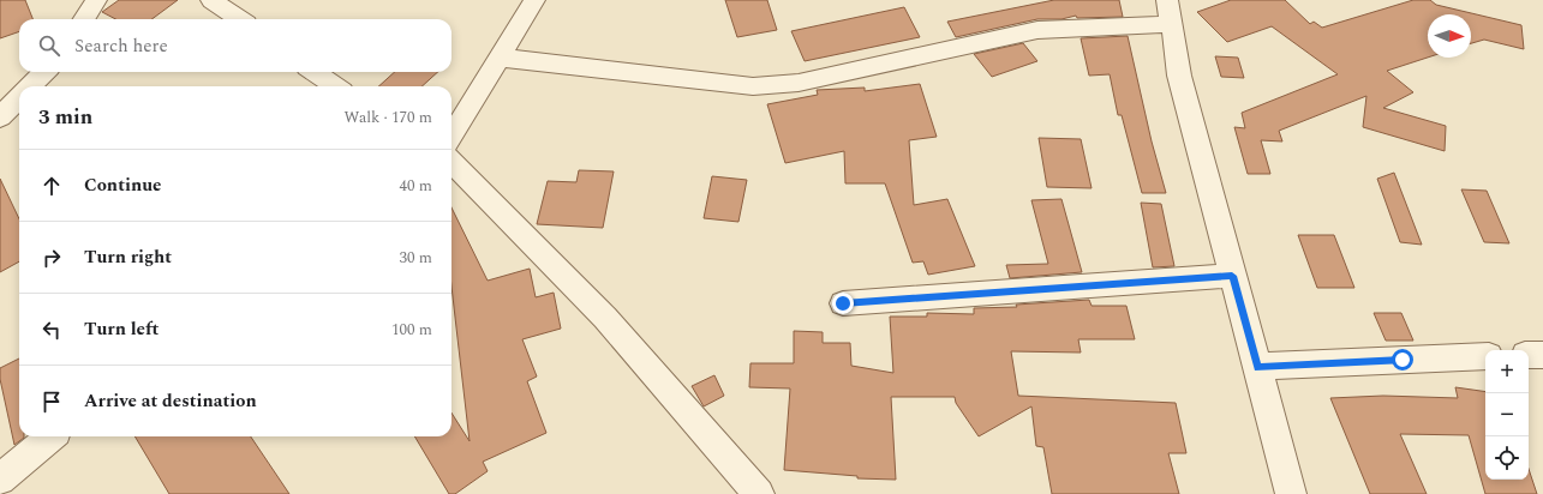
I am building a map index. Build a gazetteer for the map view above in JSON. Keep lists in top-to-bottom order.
{
  "north": "right",
  "page": {
    "search": "Search here",
    "heading": ["3 min", "Walk · 170 m"],
    "list": [
      ["Continue", "40 m"],
      ["Turn right", "30 m"],
      ["Turn left", "100 m"],
      "Arrive at destination"
    ],
    "map_buttons": ["+", "−"]
  }
}
